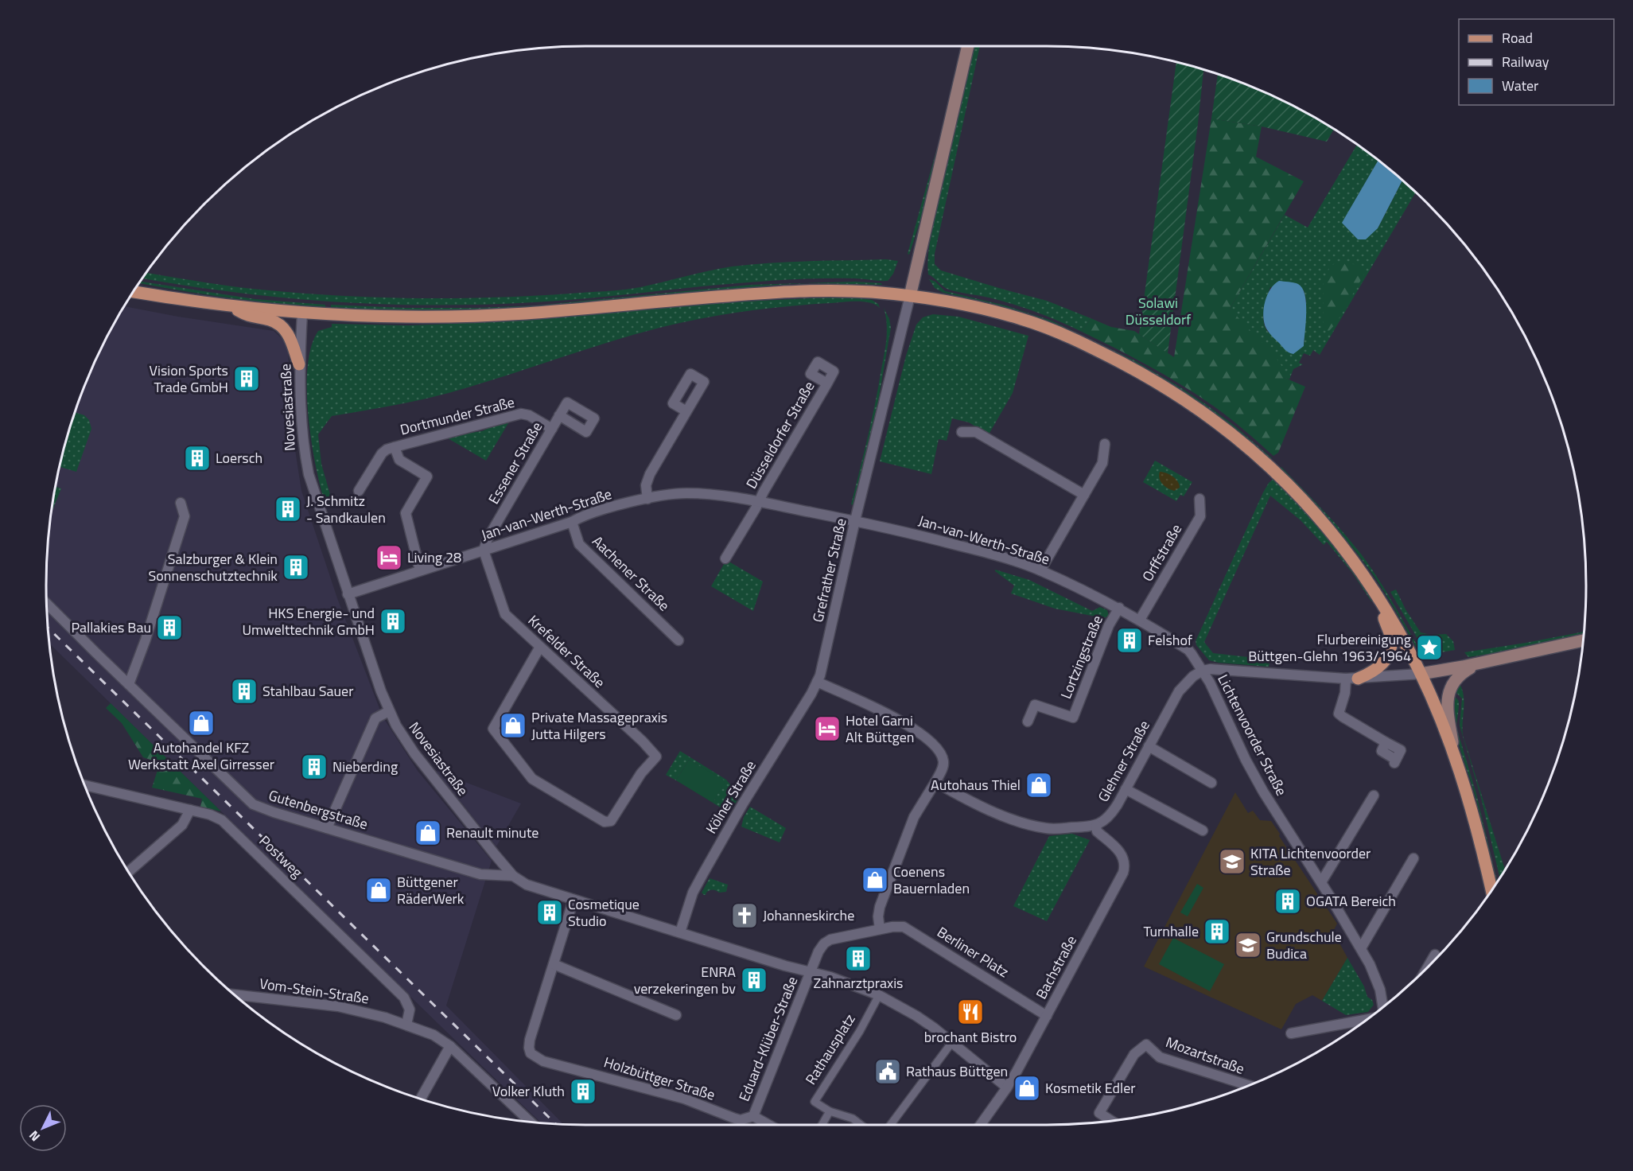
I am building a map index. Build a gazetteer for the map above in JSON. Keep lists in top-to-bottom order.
{
  "streets": {
    "street": [
      "Novesiastraße",
      "Dortmunder Straße",
      "Düsseldorfer Straße",
      "Essener Straße",
      "Jan-van-Werth-Straße",
      "Orffstraße",
      "Grefrather Straße",
      "Aachener Straße",
      "Krefelder Straße",
      "Lortzingstraße",
      "Lichtenvoorder Straße",
      "Glehner Straße",
      "Kölner Straße",
      "Gutenbergstraße",
      "Postweg",
      "Berliner Platz",
      "Bachstraße",
      "Vom-Stein-Straße",
      "Eduard-Klüber-Straße",
      "Rathausplatz",
      "Mozartstraße",
      "Holzbüttger Straße"
    ]
  },
  "crossings": [
    ["Novesiastraße", "Jan-van-Werth-Straße"],
    ["Novesiastraße", "Kölner Straße"],
    ["Novesiastraße", "Gutenbergstraße"],
    ["Novesiastraße", "Eduard-Klüber-Straße"],
    ["Dortmunder Straße", "Essener Straße"],
    ["Dortmunder Straße", "Jan-van-Werth-Straße"],
    ["Düsseldorfer Straße", "Jan-van-Werth-Straße"],
    ["Essener Straße", "Jan-van-Werth-Straße"],
    ["Essener Straße", "Krefelder Straße"],
    ["Jan-van-Werth-Straße", "Orffstraße"],
    ["Jan-van-Werth-Straße", "Grefrather Straße"],
    ["Jan-van-Werth-Straße", "Aachener Straße"],
    ["Jan-van-Werth-Straße", "Krefelder Straße"],
    ["Jan-van-Werth-Straße", "Lortzingstraße"],
    ["Jan-van-Werth-Straße", "Lichtenvoorder Straße"],
    ["Jan-van-Werth-Straße", "Glehner Straße"],
    ["Grefrather Straße", "Kölner Straße"],
    ["Lichtenvoorder Straße", "Glehner Straße"],
    ["Glehner Straße", "Bachstraße"],
    ["Postweg", "Vom-Stein-Straße"],
    ["Berliner Platz", "Bachstraße"],
    ["Eduard-Klüber-Straße", "Holzbüttger Straße"]
  ],
  "parks": ["Solawi Düsseldorf"],
  "places": {
    "building": [
      "Vision Sports Trade GmbH",
      "Loersch",
      "J. Schmitz - Sandkaulen",
      "Salzburger & Klein Sonnenschutztechnik",
      "HKS Energie- und Umwelttechnik GmbH",
      "Pallakies Bau",
      "Felshof",
      "Stahlbau Sauer",
      "Nieberding",
      "OGATA Bereich",
      "Cosmetique Studio",
      "Turnhalle",
      "Zahnarztpraxis",
      "ENRA verzekeringen bv",
      "Volker Kluth"
    ],
    "hotel": ["Living 28", "Hotel Garni Alt Büttgen"],
    "place": ["Flurbereinigung Büttgen-Glehn 1963/1964"],
    "shop": [
      "Autohandel KFZ Werkstatt Axel Girresser",
      "Private Massagepraxis Jutta Hilgers",
      "Autohaus Thiel",
      "Renault minute",
      "Coenens Bauernladen",
      "Büttgener RäderWerk",
      "Kosmetik Edler"
    ],
    "school or university": ["KITA Lichtenvoorder Straße", "Grundschule Budica"],
    "church": ["Johanneskirche"],
    "restaurant": ["brochant Bistro"],
    "public building": ["Rathaus Büttgen"]
  },
  "legend": ["Road", "Railway", "Water"],
  "north": "bottom left"
}
